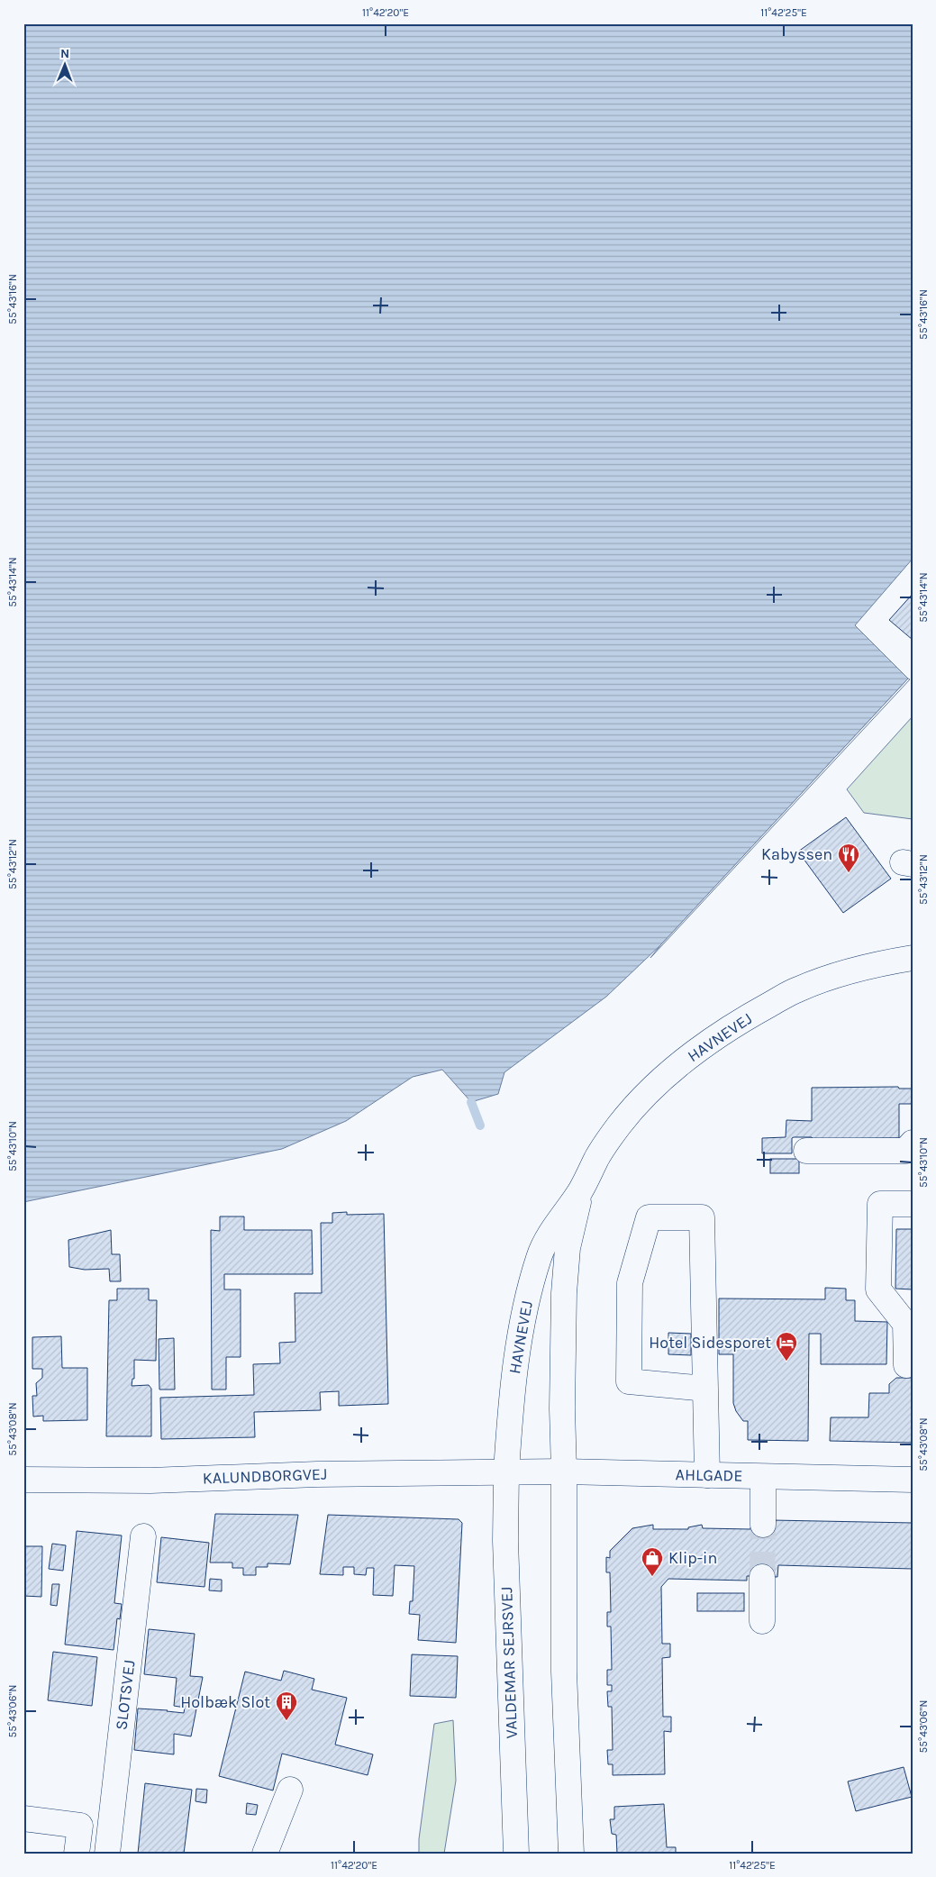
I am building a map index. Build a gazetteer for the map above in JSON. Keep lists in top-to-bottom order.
{
  "streets": {
    "street": [
      "HAVNEVEJ",
      "AHLGADE",
      "KALUNDBORGVEJ",
      "VALDEMAR SEJRSVEJ",
      "SLOTSVEJ"
    ]
  },
  "crossings": [
    ["HAVNEVEJ", "AHLGADE"],
    ["HAVNEVEJ", "KALUNDBORGVEJ"],
    ["HAVNEVEJ", "VALDEMAR SEJRSVEJ"],
    ["AHLGADE", "KALUNDBORGVEJ"],
    ["AHLGADE", "VALDEMAR SEJRSVEJ"],
    ["KALUNDBORGVEJ", "VALDEMAR SEJRSVEJ"]
  ],
  "places": {
    "restaurant": ["Kabyssen"],
    "hotel": ["Hotel Sidesporet"],
    "shop": ["Klip-in"],
    "building": ["Holbæk Slot"]
  },
  "north": "top",
  "coordinates": [
    "11°42'20\"E",
    "11°42'25\"E",
    "55°43'16\"N",
    "55°43'14\"N",
    "55°43'12\"N",
    "55°43'10\"N",
    "55°43'08\"N",
    "55°43'06\"N"
  ]
}
